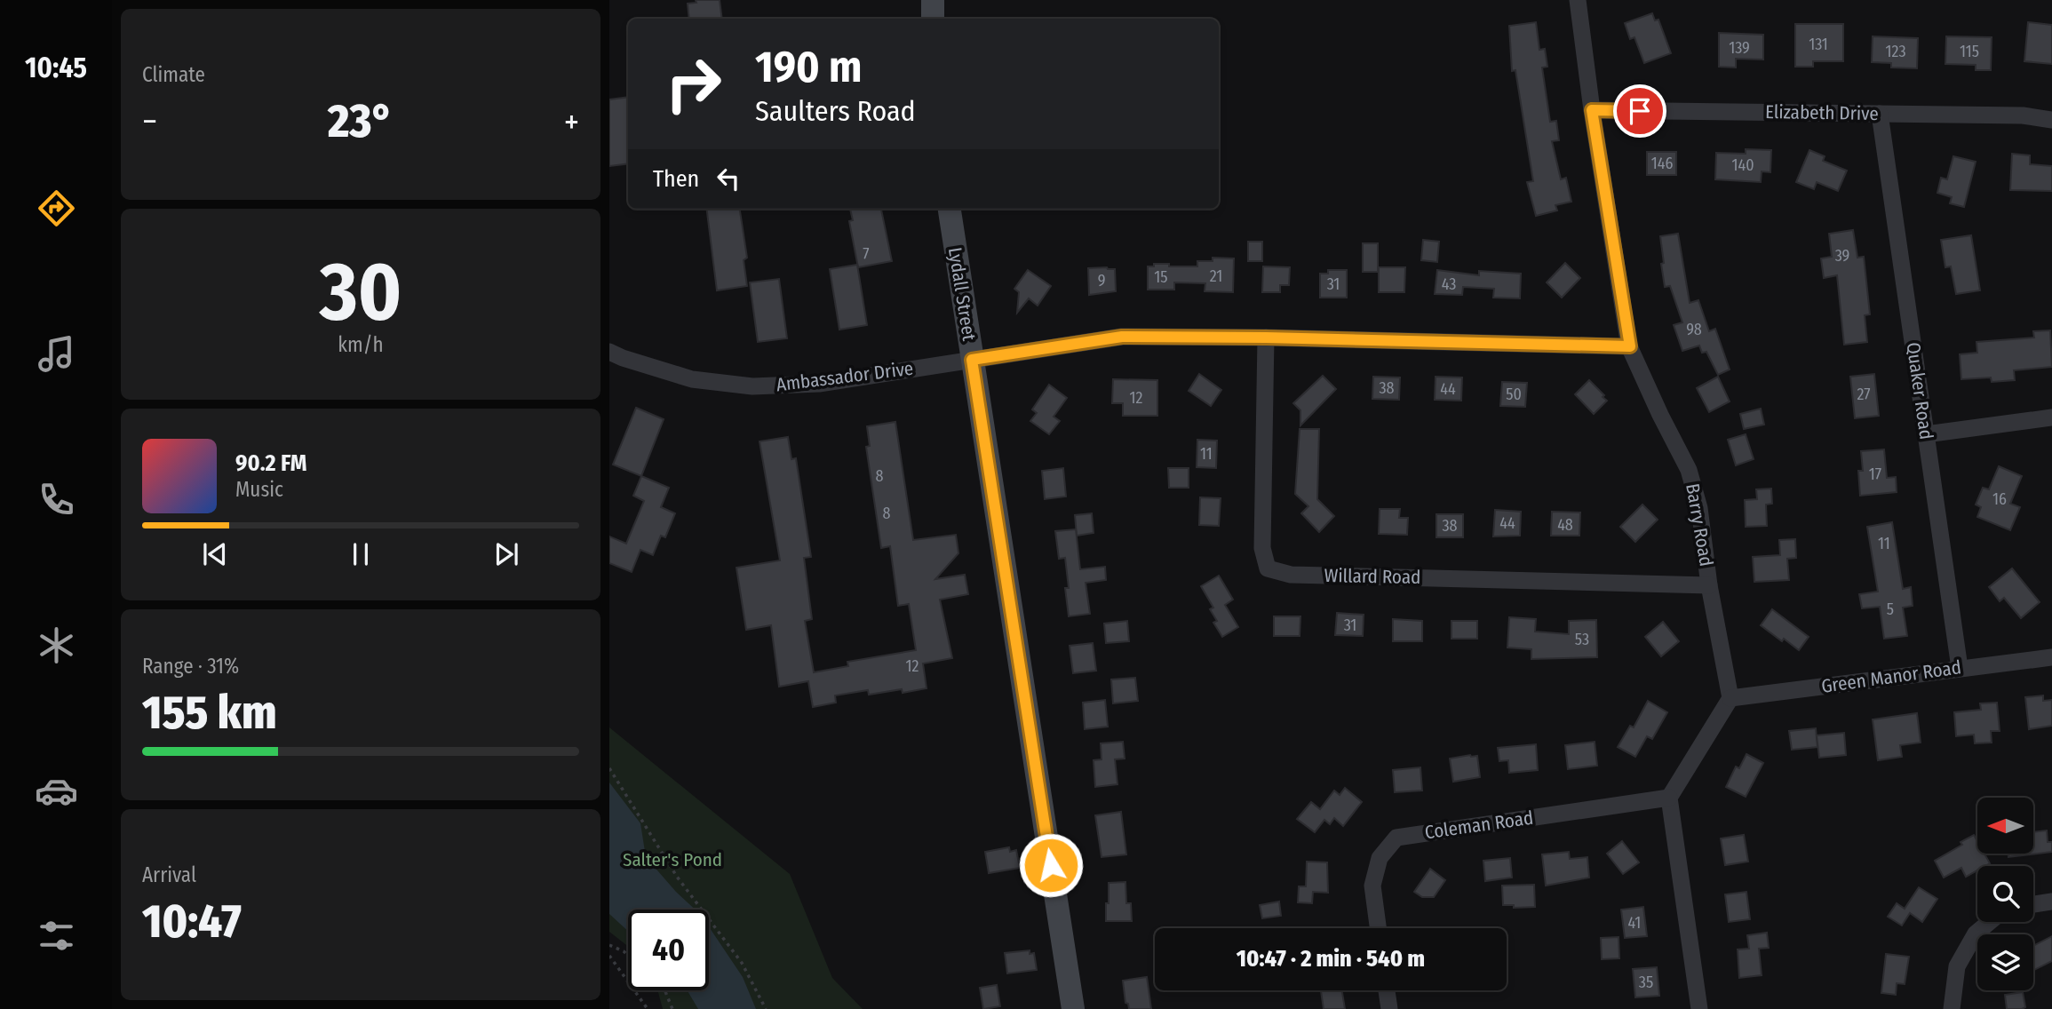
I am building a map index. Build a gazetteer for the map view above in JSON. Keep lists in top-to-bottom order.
{
  "streets": {
    "street": [
      "Elizabeth Drive",
      "Lydall Street",
      "Ambassador Drive",
      "Quaker Road",
      "Barry Road",
      "Willard Road",
      "Green Manor Road",
      "Coleman Road"
    ]
  },
  "crossings": [
    ["Elizabeth Drive", "Quaker Road"],
    ["Elizabeth Drive", "Barry Road"],
    ["Lydall Street", "Ambassador Drive"],
    ["Ambassador Drive", "Barry Road"],
    ["Ambassador Drive", "Willard Road"],
    ["Quaker Road", "Green Manor Road"],
    ["Barry Road", "Willard Road"],
    ["Barry Road", "Green Manor Road"]
  ],
  "parks": ["Salter's Pond"],
  "house_numbers": [
    "131",
    "139",
    "123",
    "115",
    "146",
    "140",
    "7",
    "39",
    "21",
    "15",
    "9",
    "31",
    "43",
    "98",
    "38",
    "44",
    "50",
    "27",
    "12",
    "11",
    "17",
    "8",
    "16",
    "8",
    "44",
    "48",
    "38",
    "11",
    "5",
    "31",
    "53",
    "12",
    "41",
    "35"
  ],
  "north": "left",
  "page": {
    "tabs": "10:45",
    "tile": [
      "Climate",
      ["30", "km/h"],
      ["Range · 31%", "155 km"],
      ["Arrival", "10:47"]
    ],
    "turn": ["190 m", "Saulters Road"],
    "heat": ["−", "23°", "+"],
    "then": "Then",
    "song": ["90.2 FM", "Music"],
    "limit": "40",
    "trip": "10:47 · 2 min · 540 m"
  }
}
